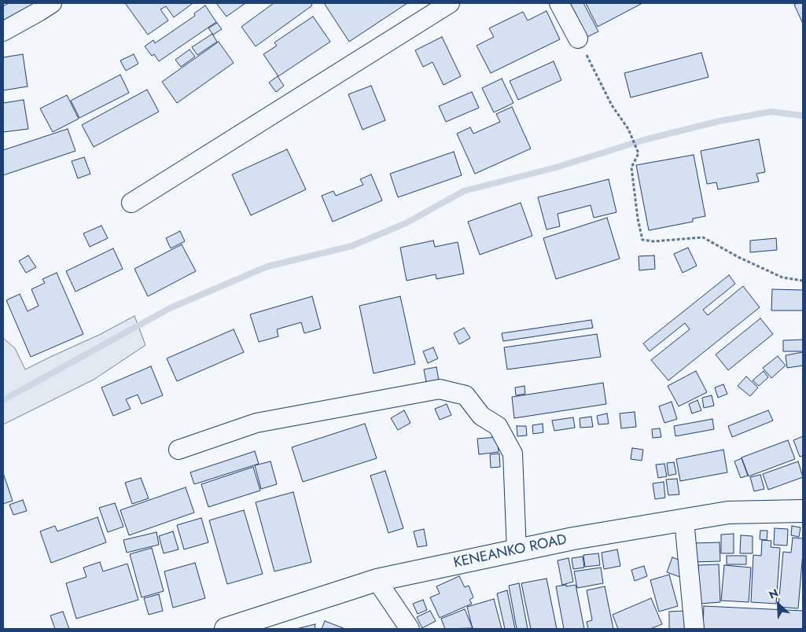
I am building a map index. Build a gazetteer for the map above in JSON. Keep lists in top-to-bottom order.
{
  "streets": {
    "street": ["KENEANKO ROAD"]
  },
  "north": "top left"
}
